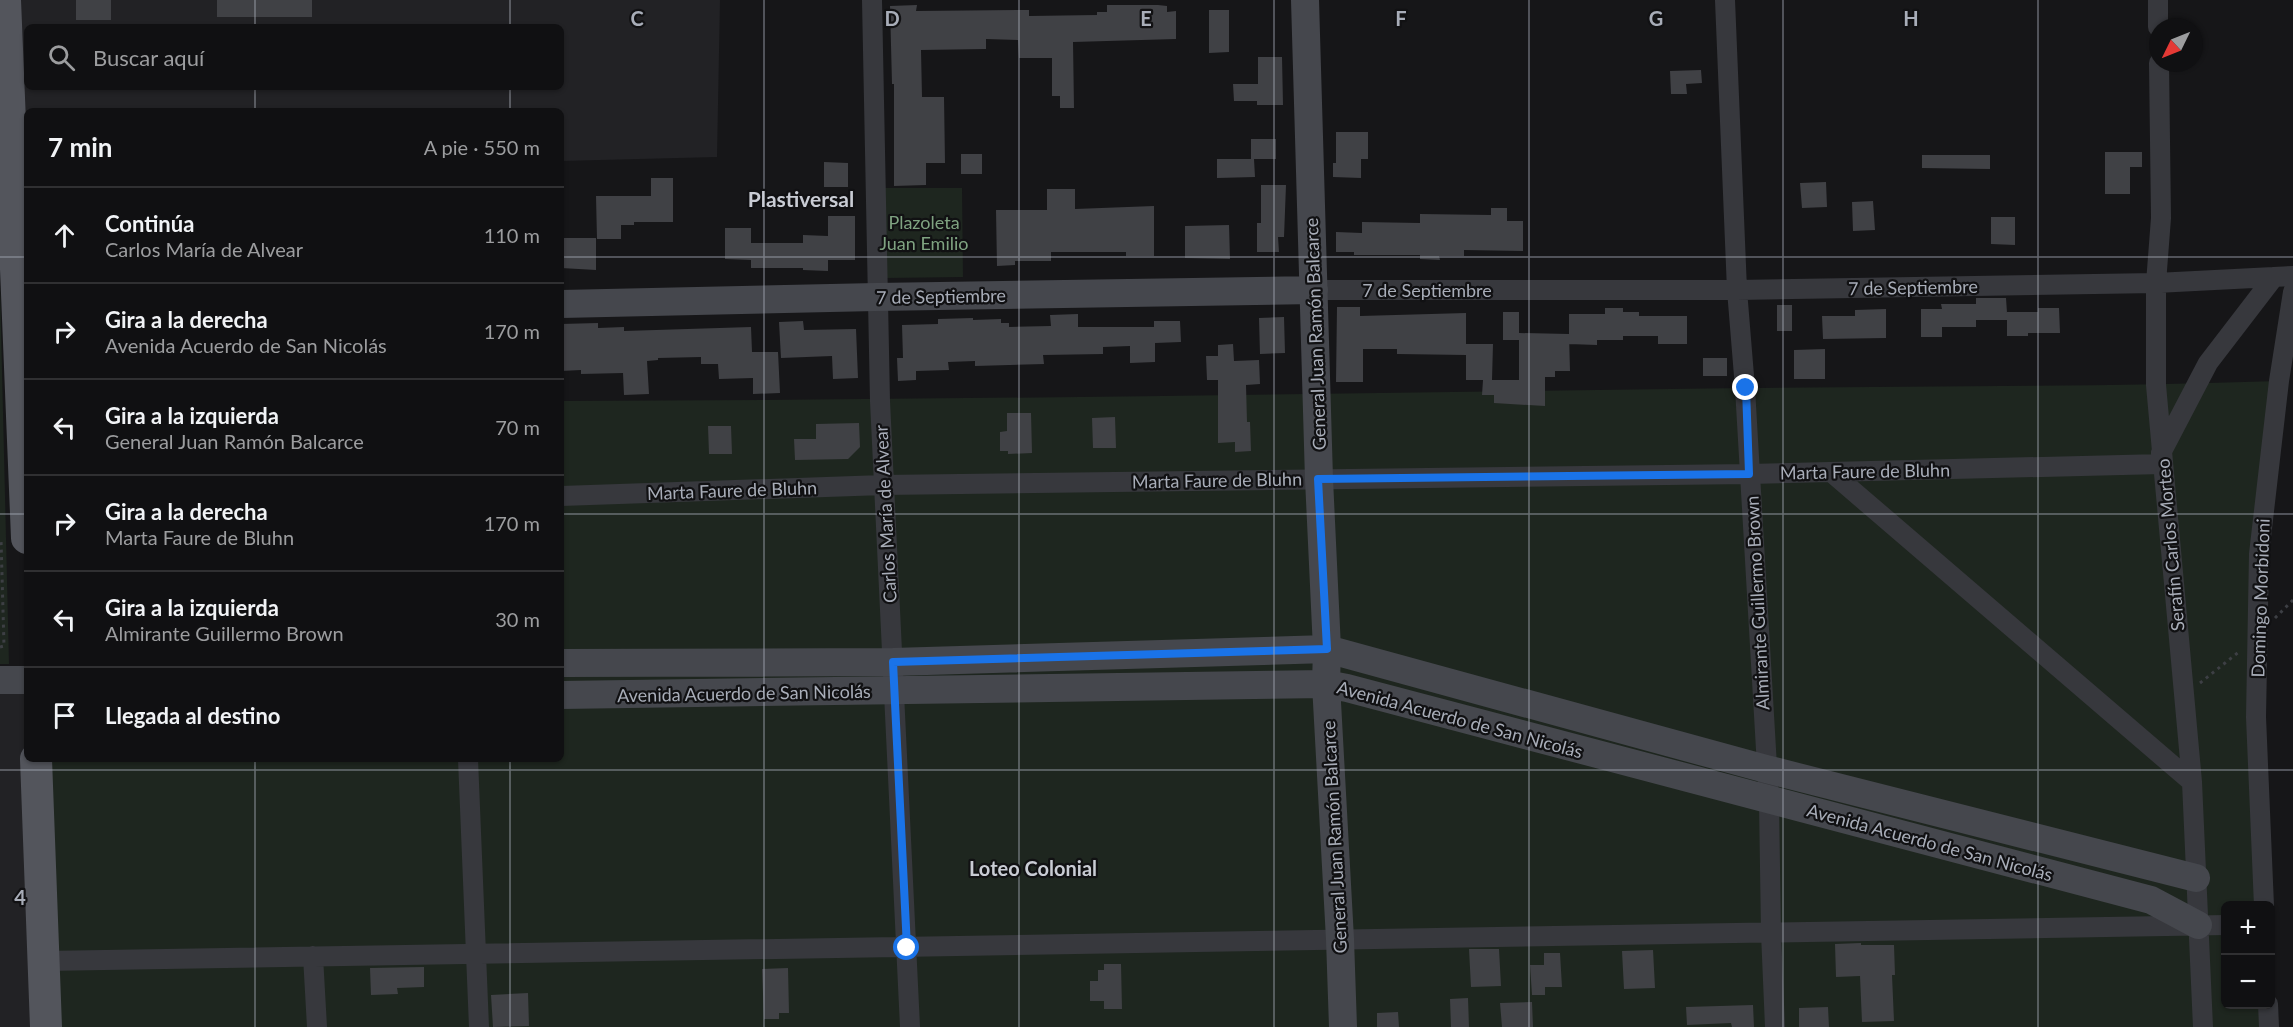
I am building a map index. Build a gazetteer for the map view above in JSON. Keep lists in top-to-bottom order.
{
  "streets": {
    "street": [
      "7 de Septiembre",
      "General Juan Ramón Balcarce",
      "Marta Faure de Bluhn",
      "Carlos María de Alvear",
      "Serafín Carlos Morteo",
      "Domingo Morbidoni",
      "Almirante Guillermo Brown",
      "Avenida Acuerdo de San Nicolás"
    ]
  },
  "crossings": [
    ["7 de Septiembre", "General Juan Ramón Balcarce"],
    ["7 de Septiembre", "Carlos María de Alvear"],
    ["7 de Septiembre", "Serafín Carlos Morteo"],
    ["7 de Septiembre", "Almirante Guillermo Brown"],
    ["General Juan Ramón Balcarce", "Marta Faure de Bluhn"],
    ["General Juan Ramón Balcarce", "Avenida Acuerdo de San Nicolás"],
    ["Marta Faure de Bluhn", "Carlos María de Alvear"],
    ["Marta Faure de Bluhn", "Serafín Carlos Morteo"],
    ["Marta Faure de Bluhn", "Almirante Guillermo Brown"],
    ["Carlos María de Alvear", "Avenida Acuerdo de San Nicolás"],
    ["Serafín Carlos Morteo", "Avenida Acuerdo de San Nicolás"],
    ["Almirante Guillermo Brown", "Avenida Acuerdo de San Nicolás"]
  ],
  "districts": ["Plastiversal", "Loteo Colonial"],
  "parks": ["Plazoleta Juan Emilio"],
  "north": "bottom left",
  "page": {
    "search": "Buscar aquí",
    "heading": ["7 min", "A pie · 550 m"],
    "list": [
      ["Continúa", "Carlos María de Alvear", "110 m"],
      ["Gira a la derecha", "Avenida Acuerdo de San Nicolás", "170 m"],
      ["Gira a la izquierda", "General Juan Ramón Balcarce", "70 m"],
      ["Gira a la derecha", "Marta Faure de Bluhn", "170 m"],
      ["Gira a la izquierda", "Almirante Guillermo Brown", "30 m"],
      "Llegada al destino"
    ],
    "map_buttons": ["+", "−"]
  },
  "grid": {
    "columns": [
      "C",
      "D",
      "E",
      "F",
      "G",
      "H"
    ],
    "rows": ["4"]
  }
}
